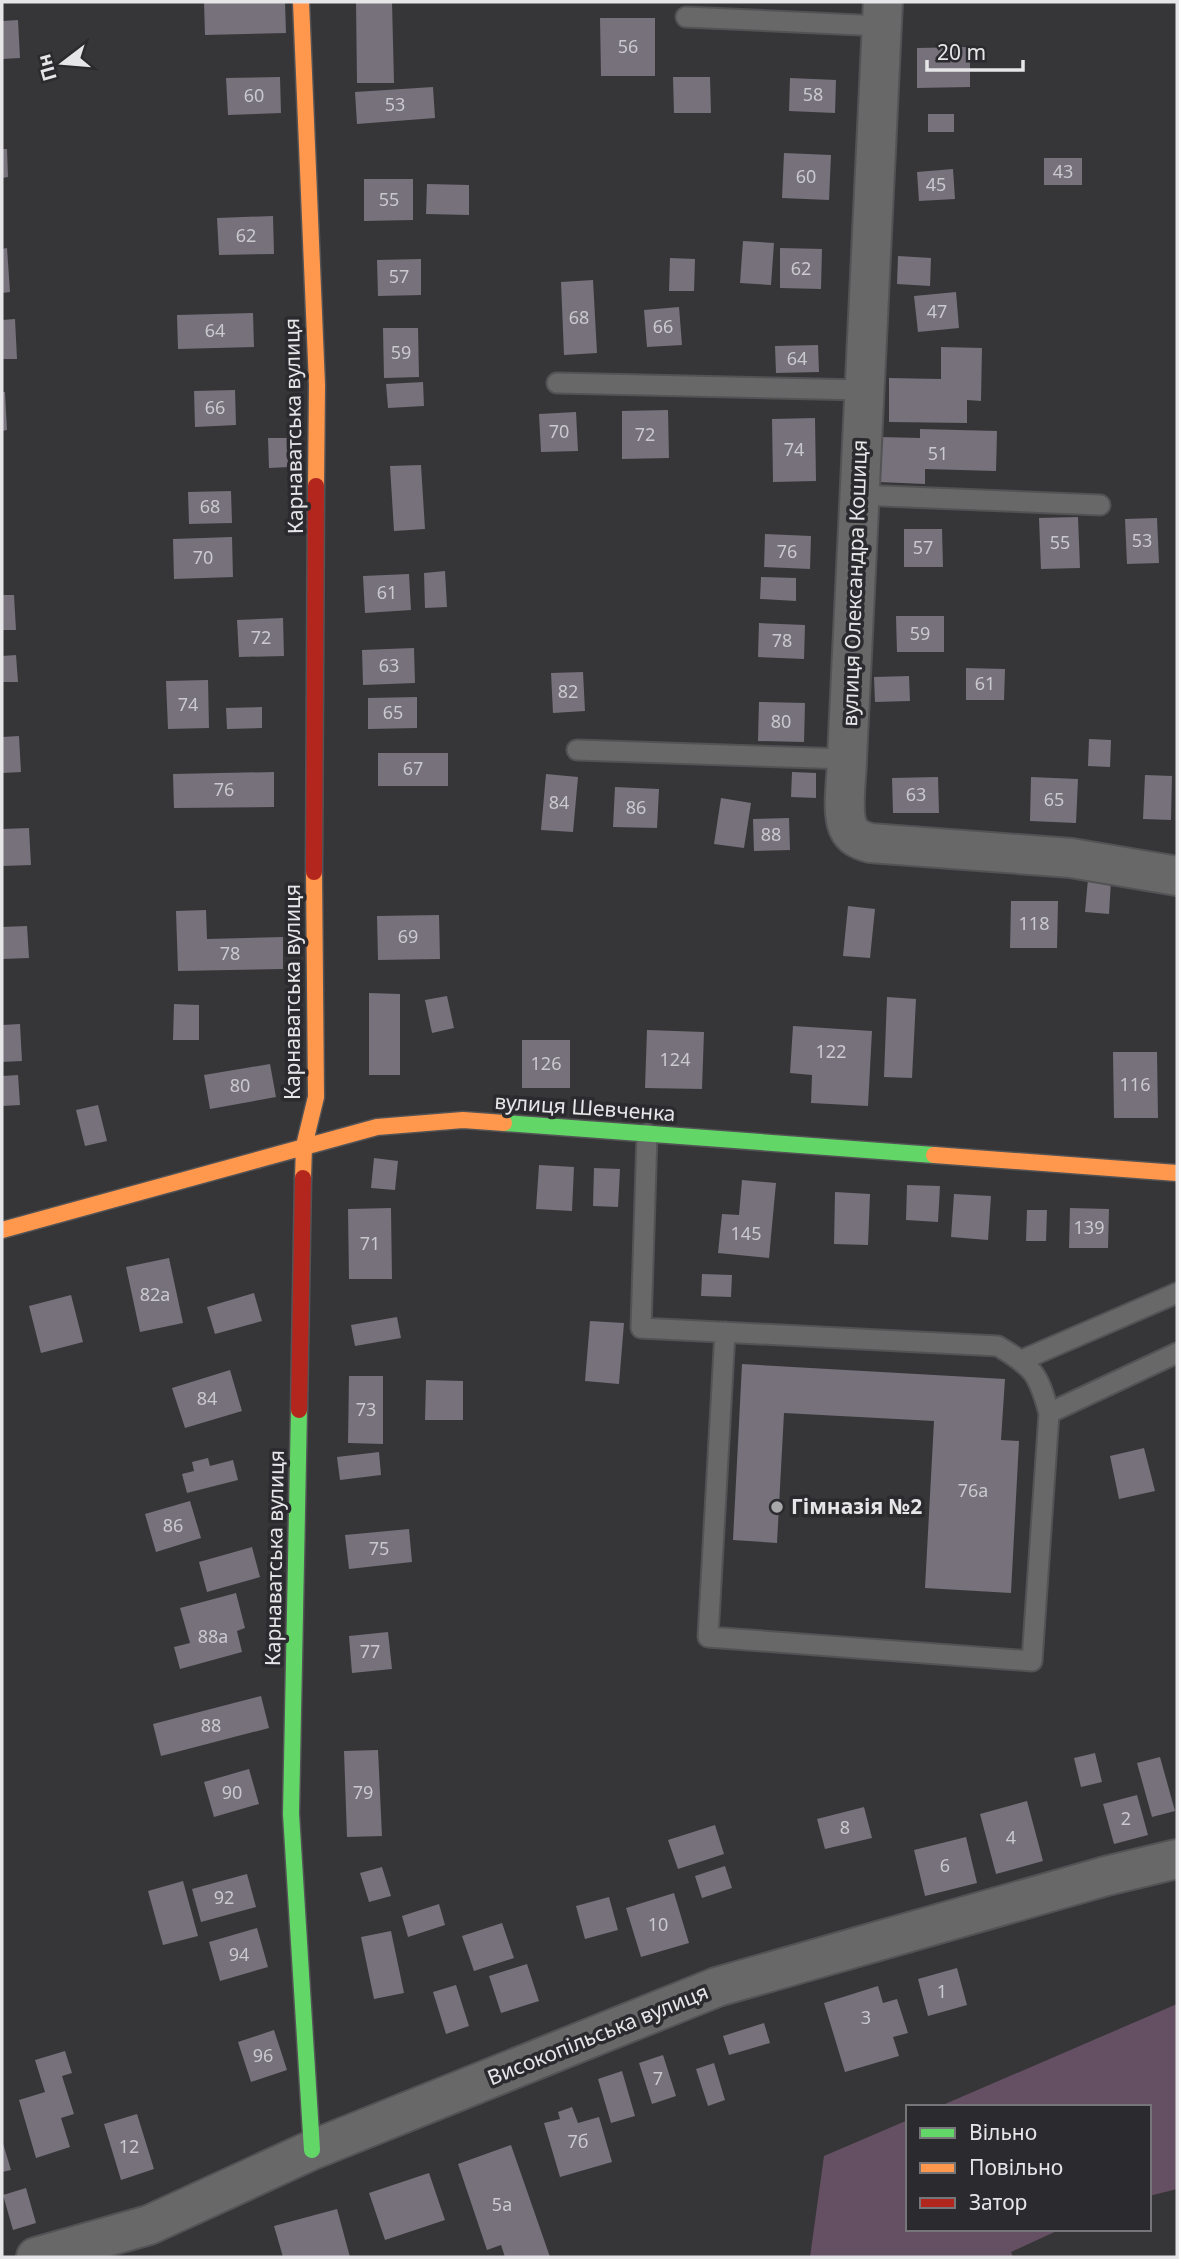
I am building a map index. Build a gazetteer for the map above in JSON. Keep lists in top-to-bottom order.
{
  "streets": {
    "street": [
      "Карнаватська вулиця",
      "вулиця Олександра Кошиця",
      "вулиця Шевченка",
      "Високопільська вулиця"
    ]
  },
  "crossings": [
    ["Карнаватська вулиця", "вулиця Шевченка"],
    ["Карнаватська вулиця", "Високопільська вулиця"]
  ],
  "places": ["Гімназія №2"],
  "house_numbers": [
    "56",
    "58",
    "60",
    "53",
    "43",
    "60",
    "45",
    "55",
    "62",
    "62",
    "57",
    "47",
    "68",
    "66",
    "64",
    "59",
    "64",
    "66",
    "70",
    "72",
    "74",
    "51",
    "68",
    "53",
    "55",
    "57",
    "76",
    "70",
    "61",
    "59",
    "72",
    "78",
    "63",
    "61",
    "82",
    "74",
    "65",
    "80",
    "67",
    "76",
    "63",
    "65",
    "84",
    "86",
    "88",
    "118",
    "69",
    "78",
    "122",
    "124",
    "126",
    "116",
    "80",
    "139",
    "145",
    "71",
    "82а",
    "84",
    "73",
    "76а",
    "86",
    "75",
    "88а",
    "77",
    "88",
    "90",
    "79",
    "2",
    "8",
    "4",
    "6",
    "92",
    "10",
    "94",
    "1",
    "3",
    "96",
    "7",
    "7б",
    "12",
    "5а"
  ],
  "legend": ["Вільно", "Повільно", "Затор"],
  "scale_bar": "20 m",
  "north": "left"
}
